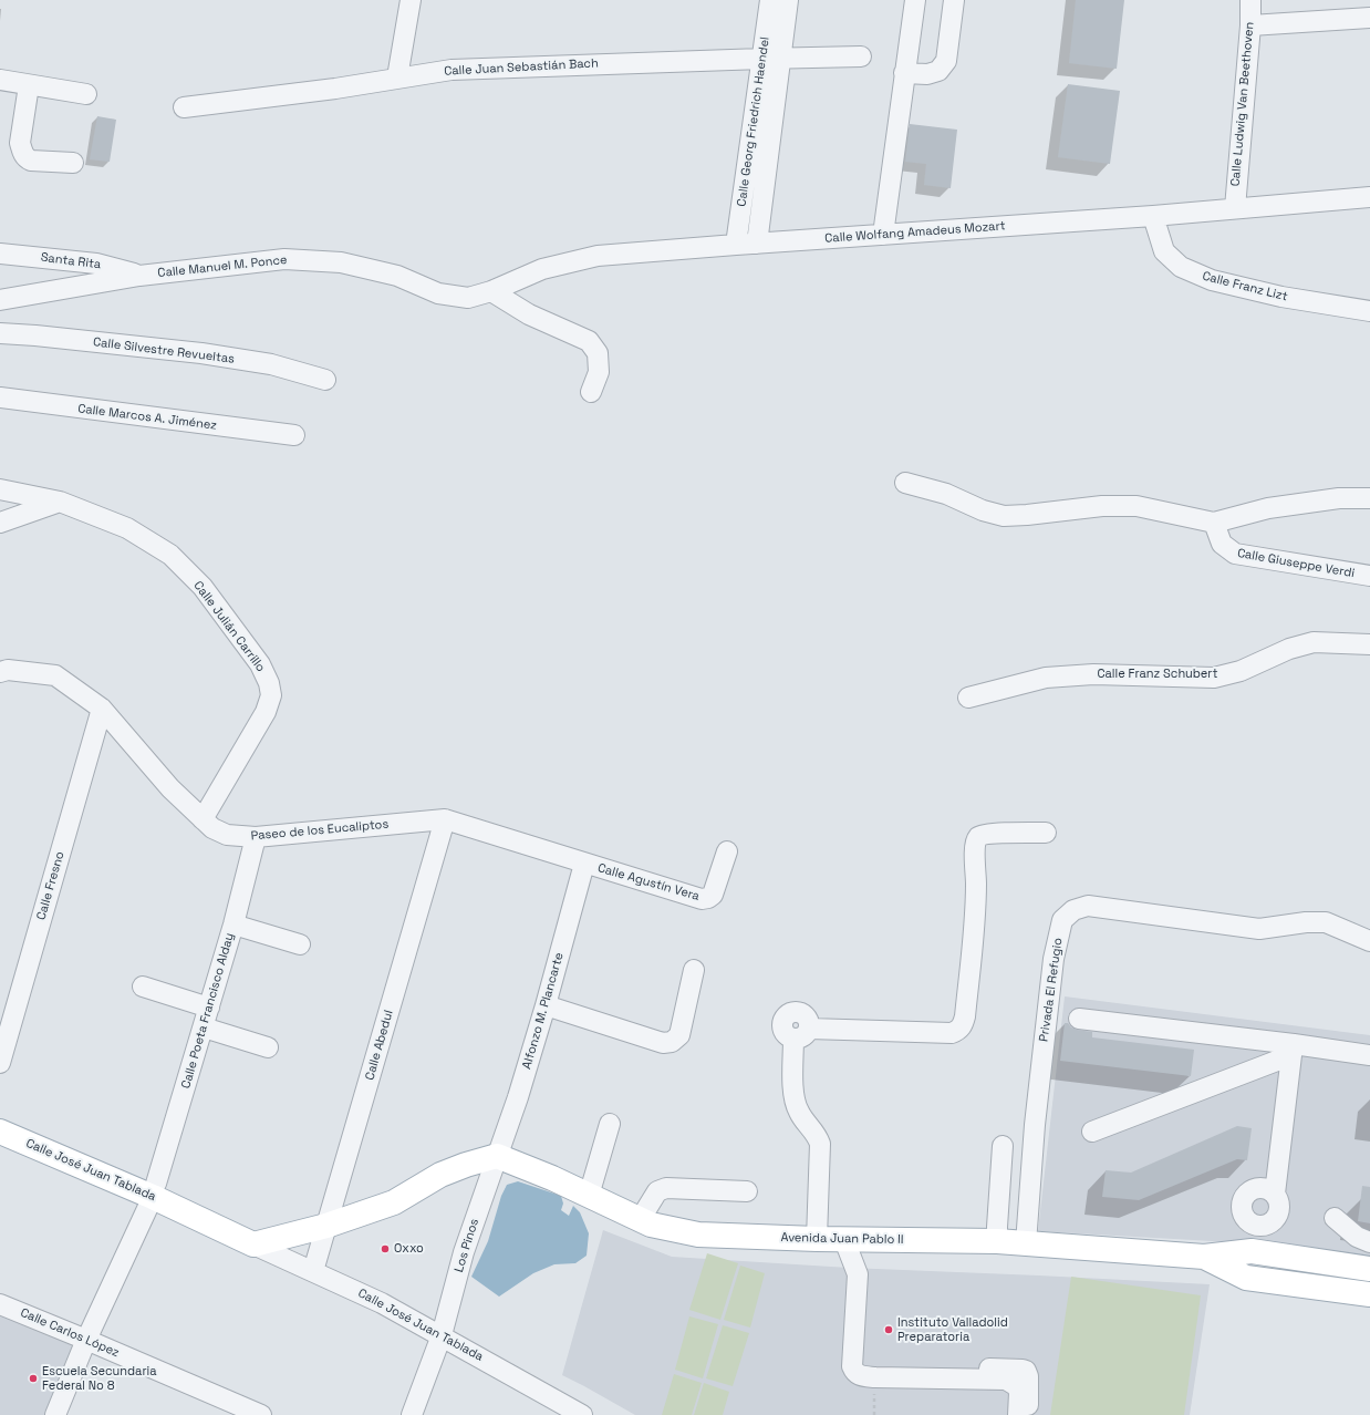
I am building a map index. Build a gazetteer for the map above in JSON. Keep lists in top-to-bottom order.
{
  "streets": {
    "main road": ["Calle José Juan Tablada", "Avenida Juan Pablo II"],
    "street": [
      "Calle Juan Sebastián Bach",
      "Calle Ludwig Van Beethoven",
      "Calle Georg Friedrich Haendel",
      "Calle Wolfang Amadeus Mozart",
      "Santa Rita",
      "Calle Manuel M. Ponce",
      "Calle Franz Lizt",
      "Calle Silvestre Revueltas",
      "Calle Marcos A. Jiménez",
      "Calle Giuseppe Verdi",
      "Calle Julián Carrillo",
      "Calle Franz Schubert",
      "Paseo de los Eucaliptos",
      "Calle Agustín Vera",
      "Calle Fresno",
      "Privada El Refugio",
      "Calle Poeta Francisco Alday",
      "Alfonzo M. Plancarte",
      "Calle Abedul",
      "Los Pinos",
      "Calle Carlos López"
    ]
  },
  "crossings": [
    ["Calle Juan Sebastián Bach", "Calle Georg Friedrich Haendel"],
    ["Calle Ludwig Van Beethoven", "Calle Wolfang Amadeus Mozart"],
    ["Calle Georg Friedrich Haendel", "Calle Wolfang Amadeus Mozart"],
    ["Calle Wolfang Amadeus Mozart", "Calle Manuel M. Ponce"],
    ["Calle Wolfang Amadeus Mozart", "Calle Franz Lizt"],
    ["Santa Rita", "Calle Manuel M. Ponce"],
    ["Calle Julián Carrillo", "Paseo de los Eucaliptos"],
    ["Paseo de los Eucaliptos", "Calle Agustín Vera"],
    ["Paseo de los Eucaliptos", "Calle Fresno"],
    ["Paseo de los Eucaliptos", "Calle Poeta Francisco Alday"],
    ["Paseo de los Eucaliptos", "Alfonzo M. Plancarte"],
    ["Paseo de los Eucaliptos", "Calle Abedul"],
    ["Calle Agustín Vera", "Alfonzo M. Plancarte"],
    ["Privada El Refugio", "Avenida Juan Pablo II"],
    ["Calle Poeta Francisco Alday", "Calle José Juan Tablada"],
    ["Calle Poeta Francisco Alday", "Calle Carlos López"],
    ["Alfonzo M. Plancarte", "Avenida Juan Pablo II"],
    ["Alfonzo M. Plancarte", "Los Pinos"],
    ["Calle Abedul", "Calle José Juan Tablada"],
    ["Calle José Juan Tablada", "Los Pinos"],
    ["Avenida Juan Pablo II", "Los Pinos"]
  ],
  "places": ["Oxxo", "Instituto Valladolid Preparatoria", "Escuela Secundaria Federal No 8"]
}
